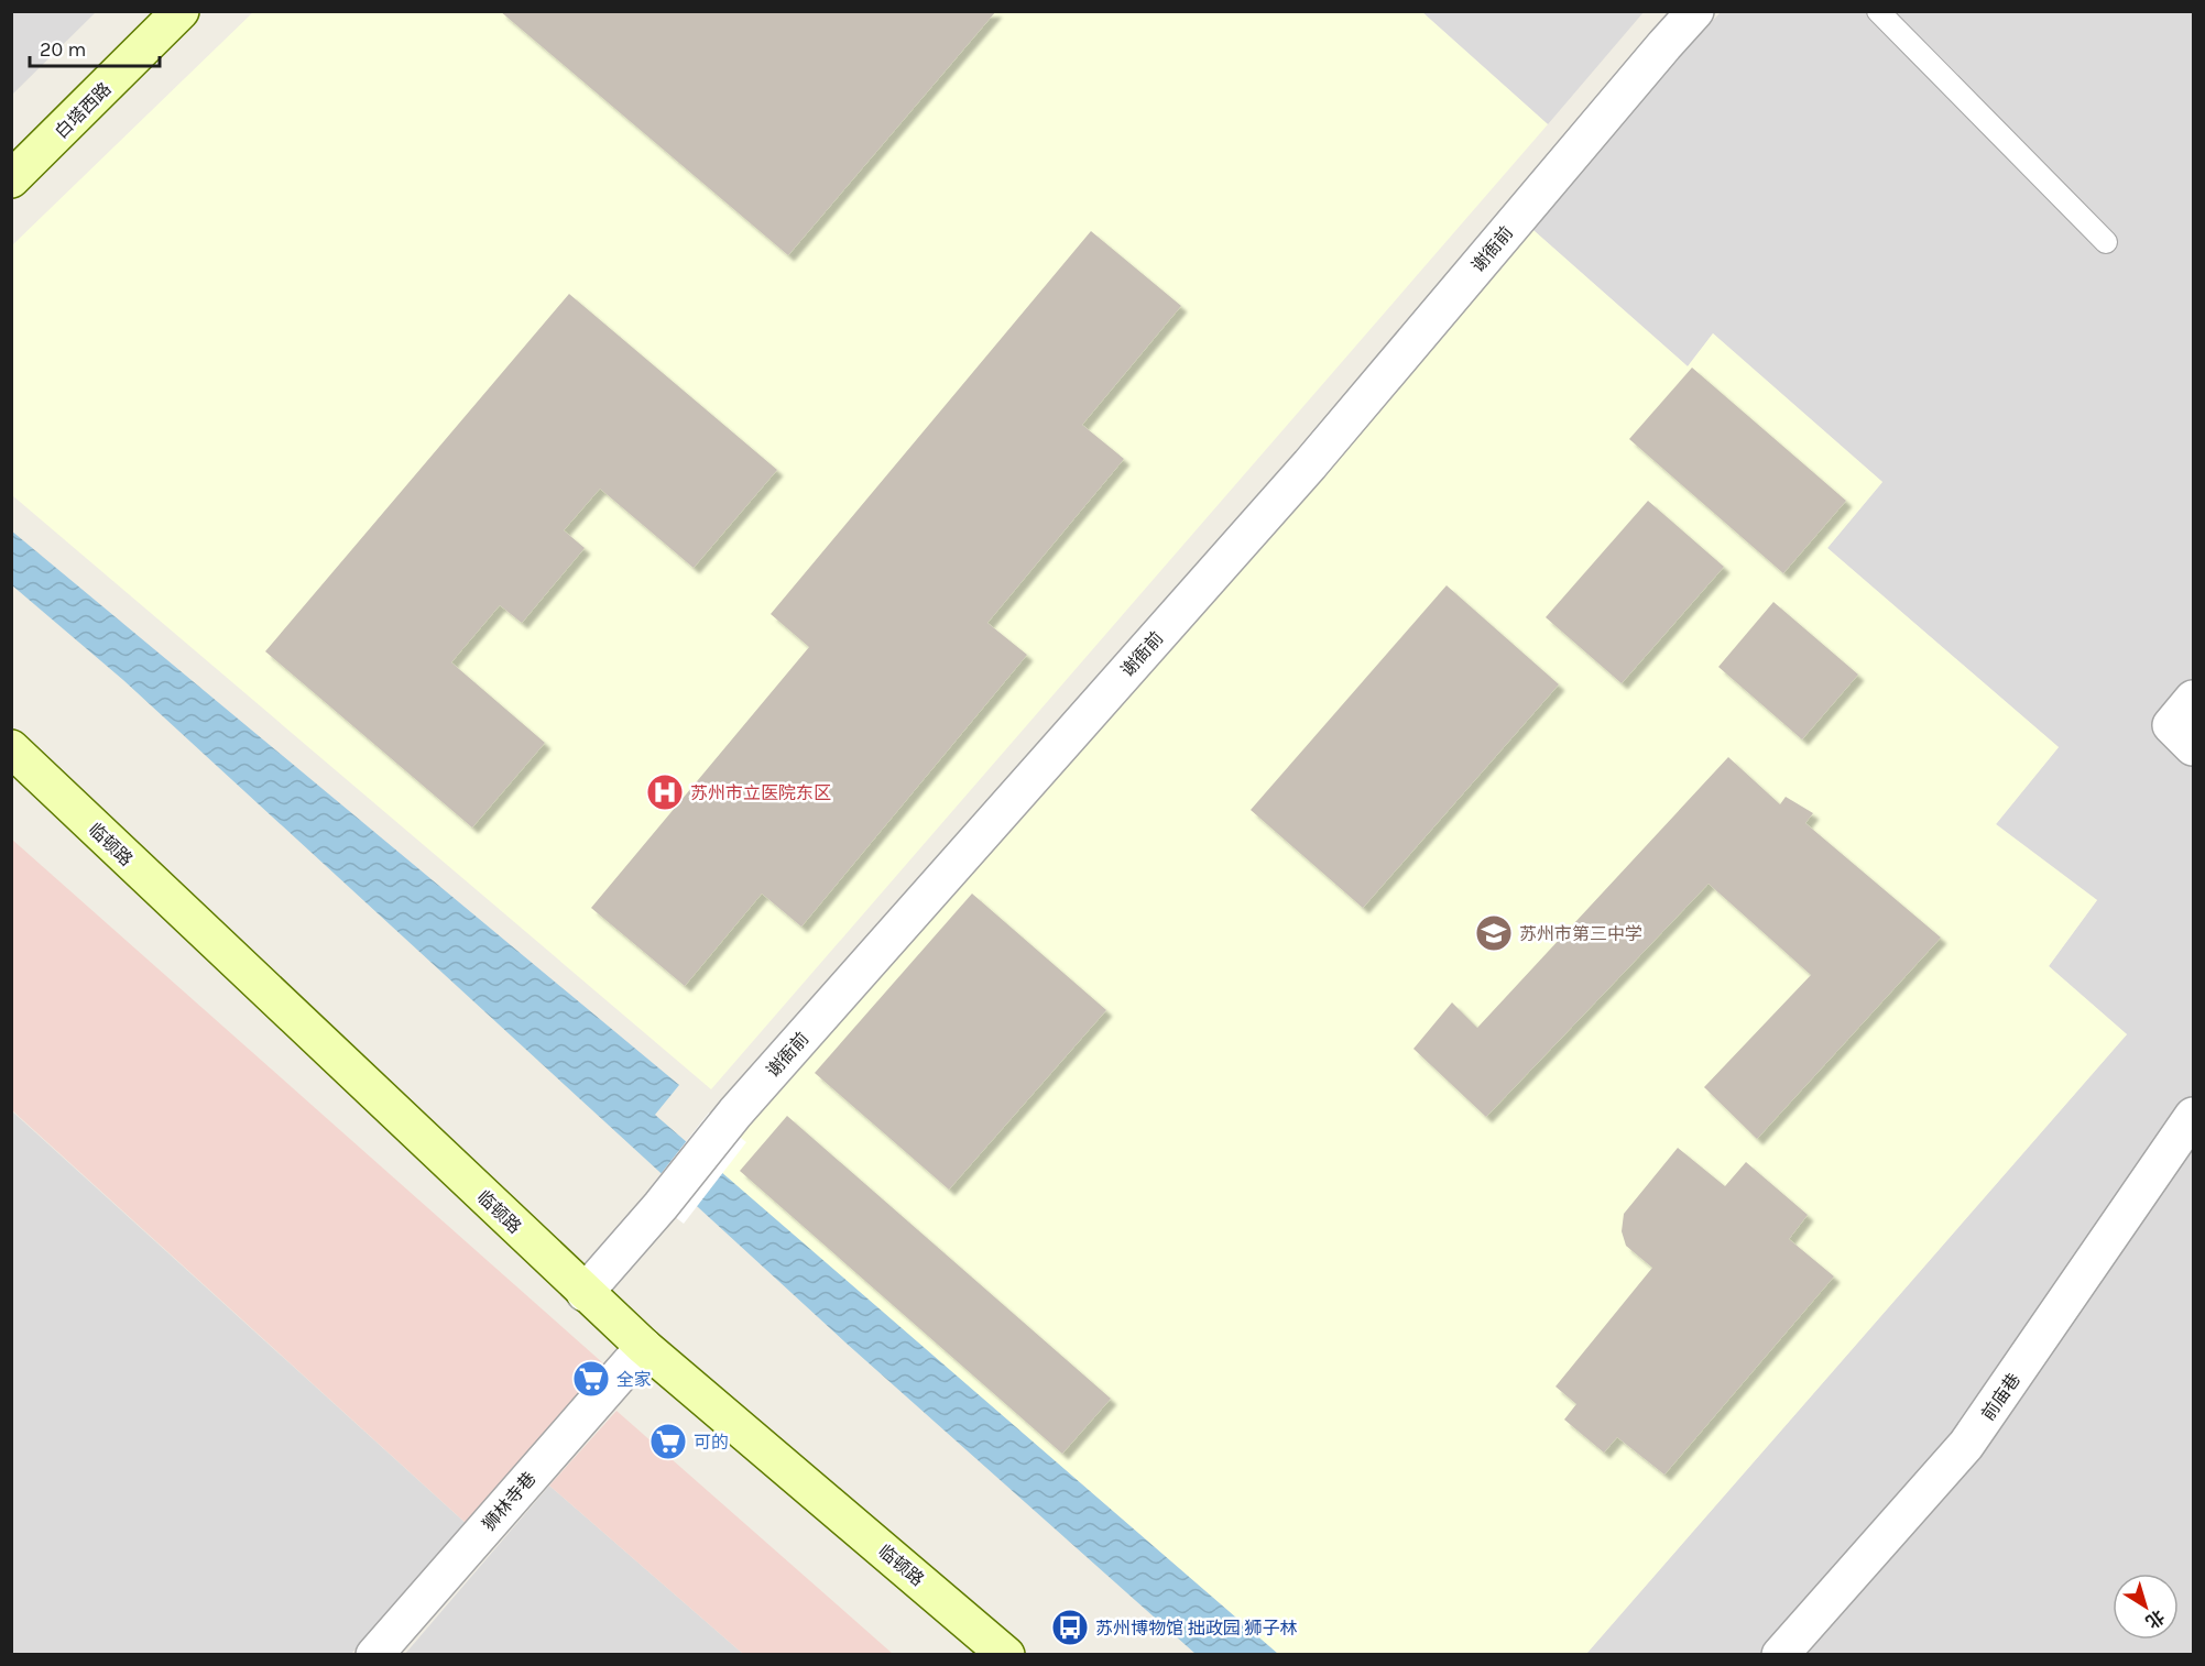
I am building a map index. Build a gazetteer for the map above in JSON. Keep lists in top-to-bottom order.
{
  "streets": {
    "main road": ["白塔西路", "临顿路"],
    "street": ["谢衙前", "前庙巷", "狮林寺巷"]
  },
  "crossings": [
    ["谢衙前", "临顿路"],
    ["临顿路", "狮林寺巷"]
  ],
  "places": {
    "hospital": ["苏州市立医院东区"],
    "school or university": ["苏州市第三中学"],
    "supermarket": ["全家", "可的"],
    "bus stop": ["苏州博物馆 拙政园 狮子林"]
  },
  "scale_bar": "20 m",
  "north": "bottom right"
}
